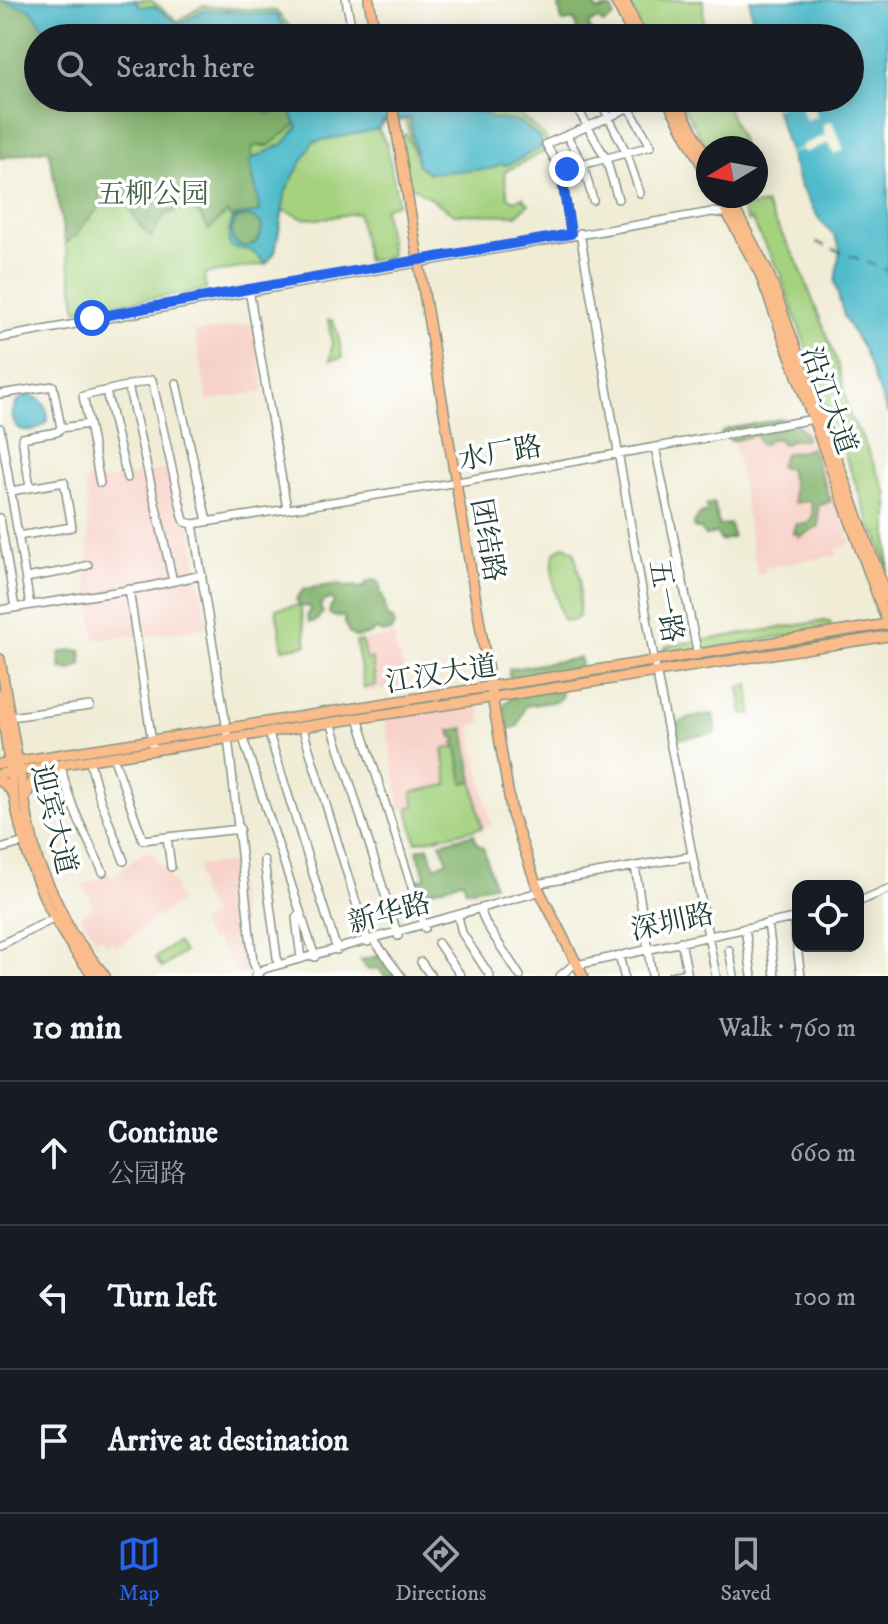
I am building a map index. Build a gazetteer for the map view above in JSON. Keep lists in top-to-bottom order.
{
  "streets": {
    "main road": [
      "沿江大道",
      "团结路",
      "江汉大道",
      "迎宾大道"
    ],
    "street": [
      "水厂路",
      "五一路",
      "新华路",
      "深圳路"
    ]
  },
  "crossings": [
    ["沿江大道", "水厂路"],
    ["沿江大道", "江汉大道"],
    ["水厂路", "团结路"],
    ["水厂路", "五一路"],
    ["团结路", "江汉大道"],
    ["团结路", "新华路"],
    ["团结路", "深圳路"],
    ["五一路", "江汉大道"],
    ["五一路", "新华路"],
    ["五一路", "深圳路"],
    ["江汉大道", "迎宾大道"]
  ],
  "parks": ["五柳公园"],
  "north": "left",
  "page": {
    "search": "Search here",
    "heading": ["10 min", "Walk · 760 m"],
    "list": [
      ["Continue", "公园路", "660 m"],
      ["Turn left", "100 m"],
      "Arrive at destination"
    ],
    "nav": ["Map", "Directions", "Saved"]
  }
}
